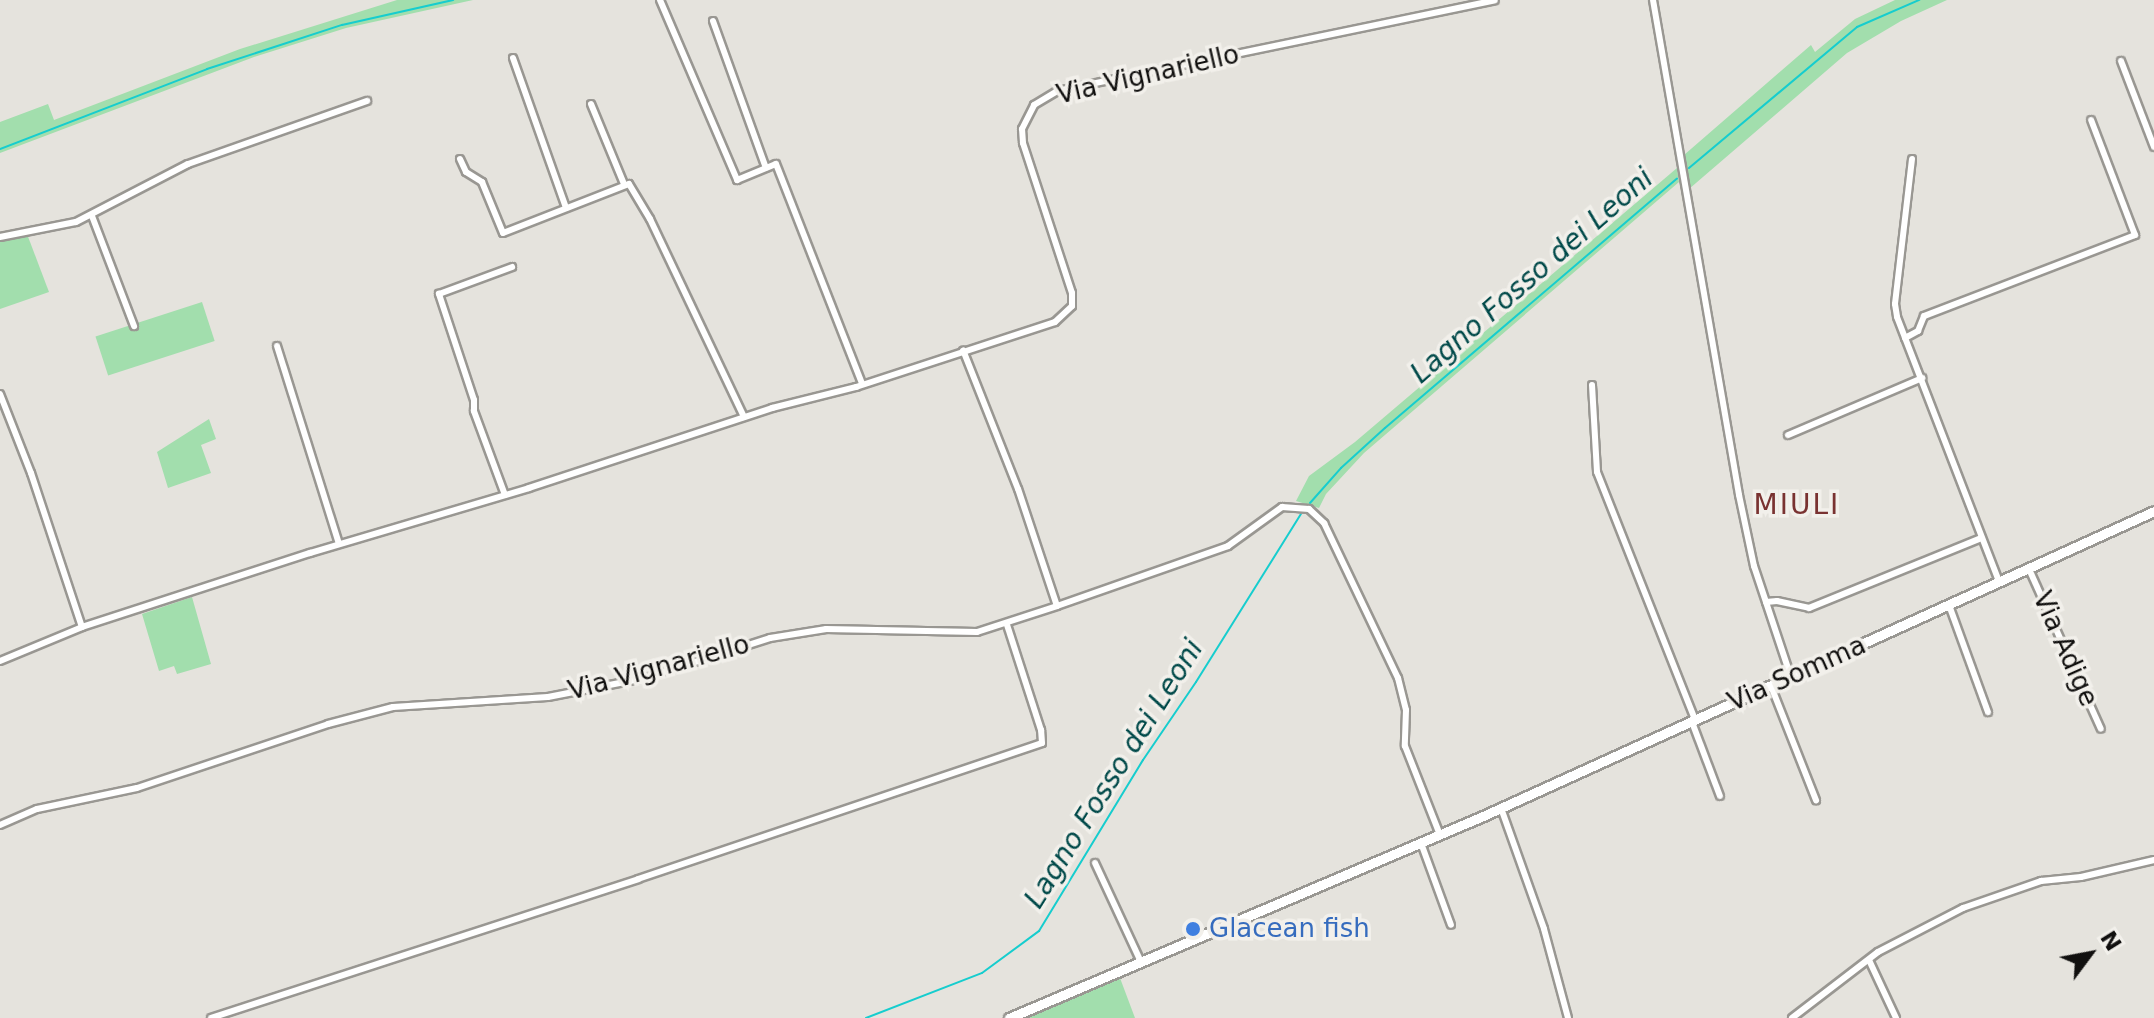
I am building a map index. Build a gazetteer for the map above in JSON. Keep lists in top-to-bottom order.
{
  "streets": {
    "street": ["Via Vignariello", "Via Adige", "Via Somma"]
  },
  "crossings": [
    ["Via Vignariello", "Via Somma"],
    ["Via Adige", "Via Somma"]
  ],
  "districts": ["MIULI"],
  "water": ["Lagno Fosso dei Leoni"],
  "places": ["Glacean fish"],
  "north": "top right"
}
